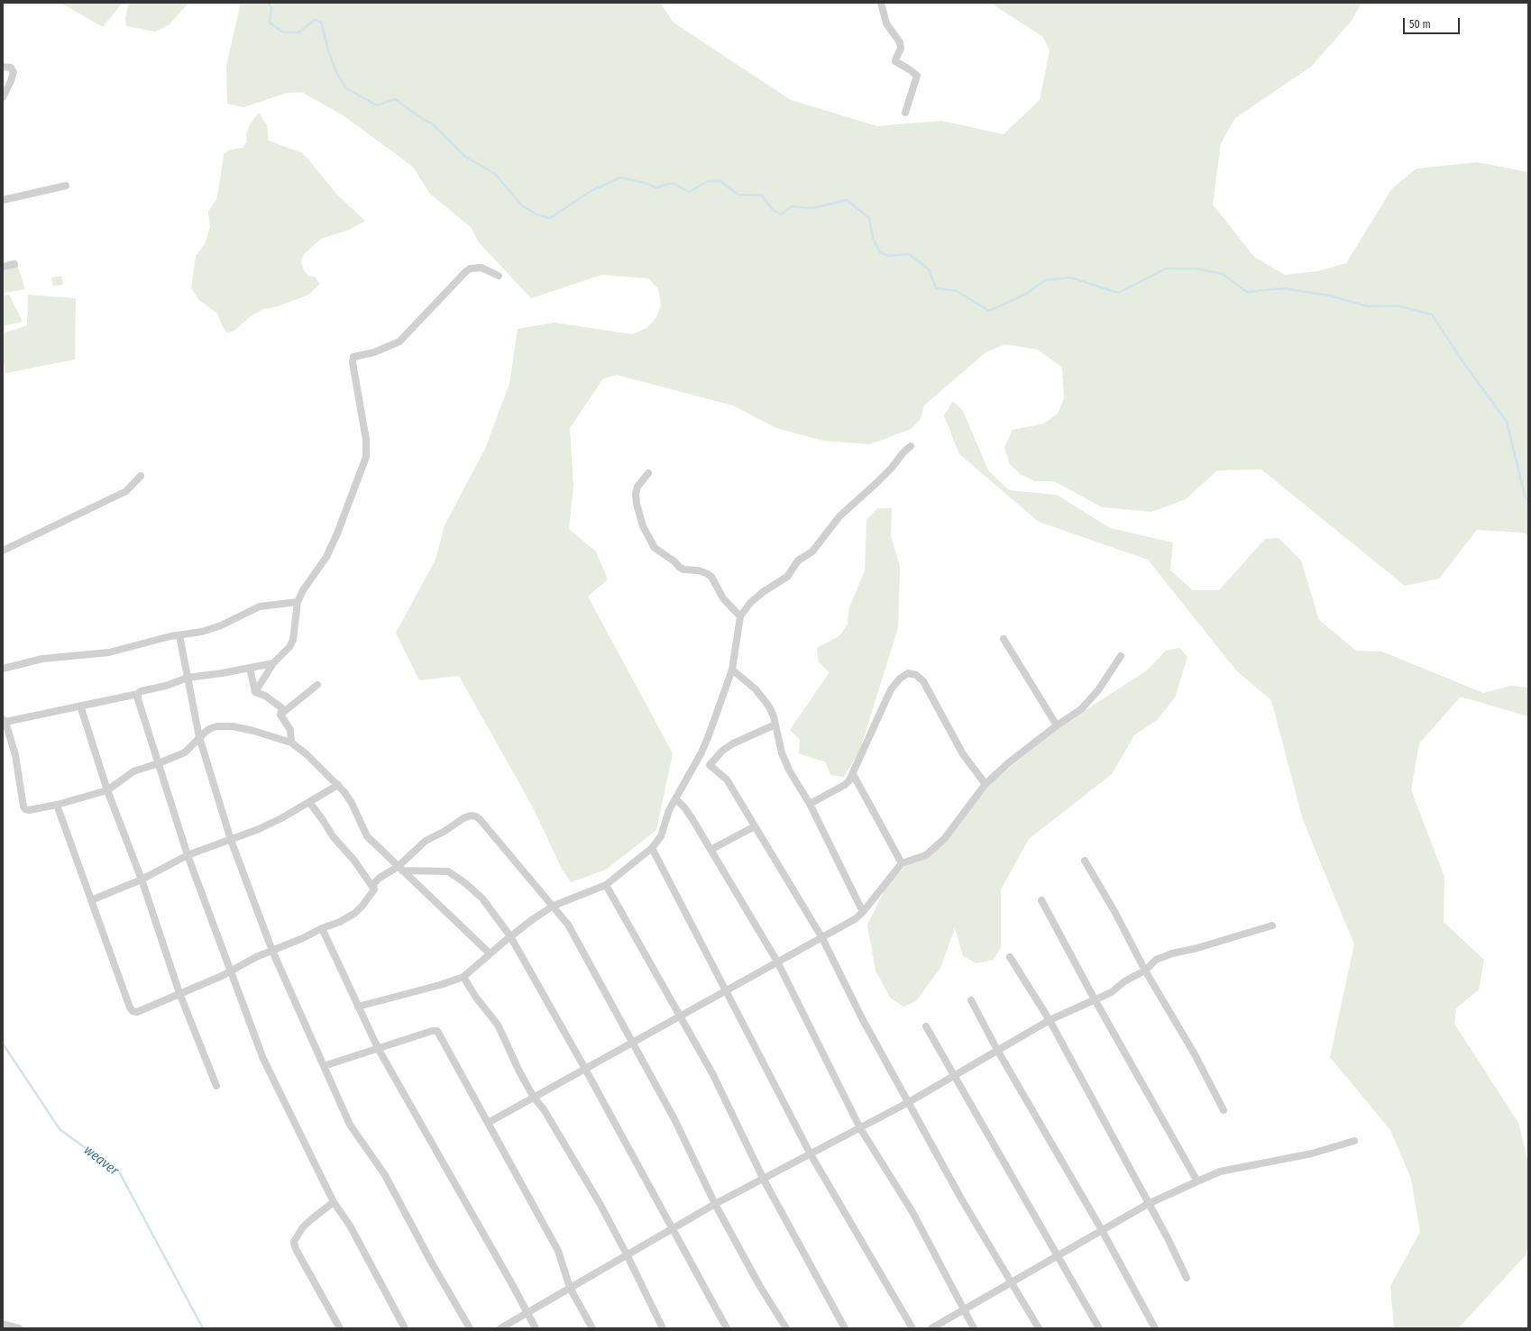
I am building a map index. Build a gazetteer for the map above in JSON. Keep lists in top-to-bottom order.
{
  "water": ["weaver"],
  "scale_bar": "50 m"
}
